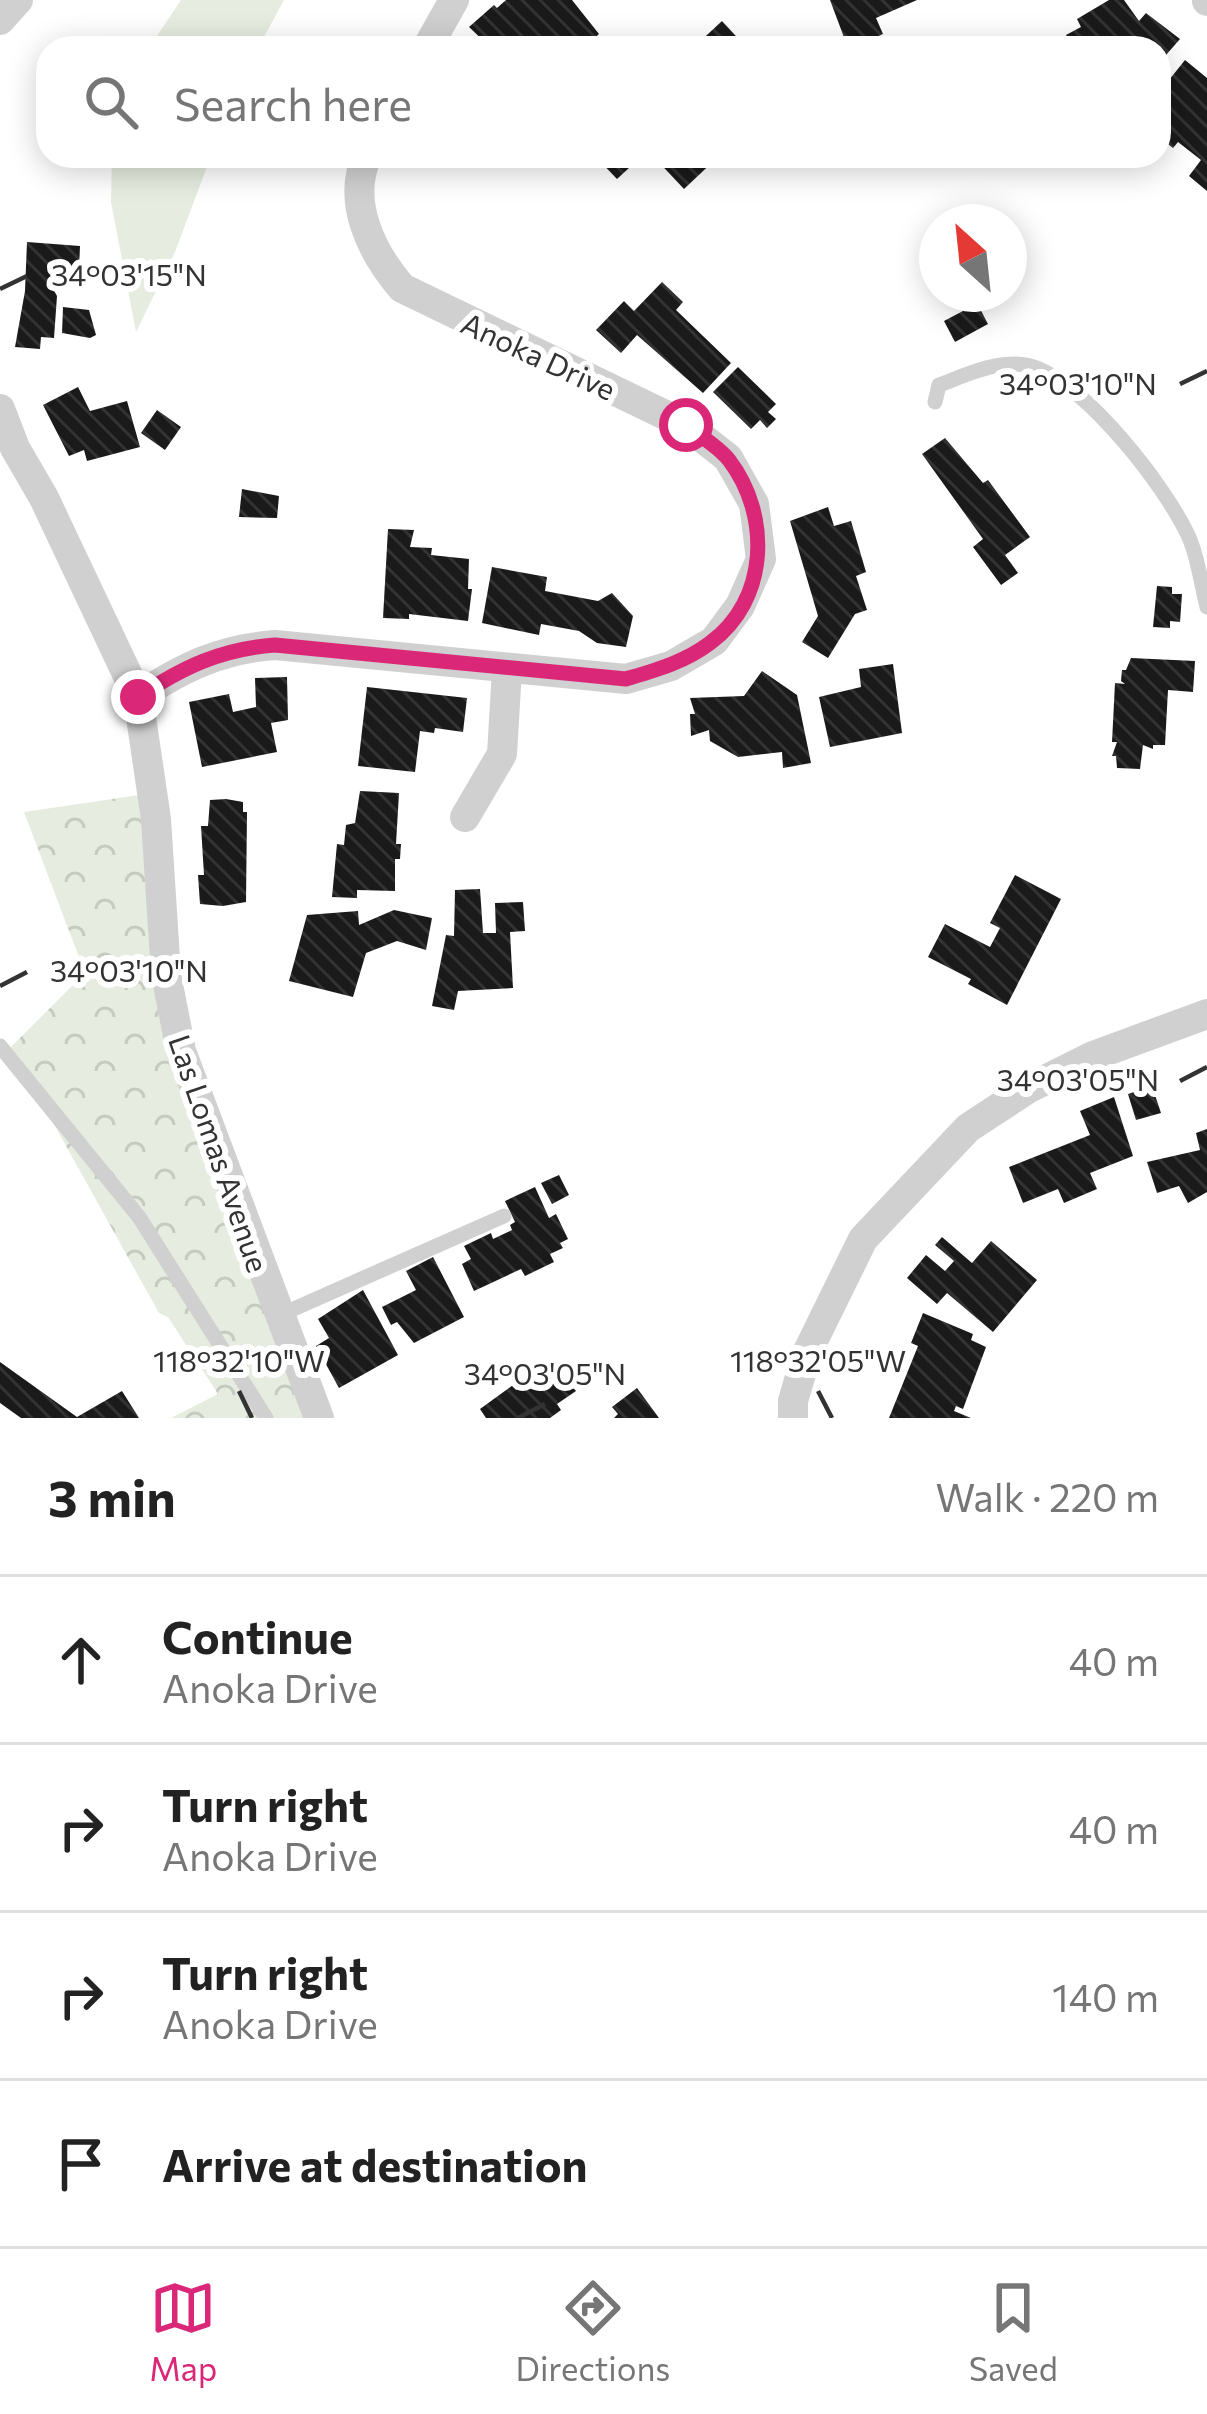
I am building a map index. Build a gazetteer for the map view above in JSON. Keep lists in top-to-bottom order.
{
  "streets": {
    "street": ["Anoka Drive", "Las Lomas Avenue"]
  },
  "crossings": [
    ["Anoka Drive", "Las Lomas Avenue"]
  ],
  "north": "top left",
  "page": {
    "search": "Search here",
    "heading": ["3 min", "Walk · 220 m"],
    "list": [
      ["Continue", "Anoka Drive", "40 m"],
      ["Turn right", "Anoka Drive", "40 m"],
      ["Turn right", "Anoka Drive", "140 m"],
      "Arrive at destination"
    ],
    "nav": ["Map", "Directions", "Saved"]
  },
  "coordinates": [
    "34°03'15\"N",
    "34°03'10\"N",
    "34°03'05\"N",
    "118°32'10\"W",
    "118°32'05\"W"
  ]
}
